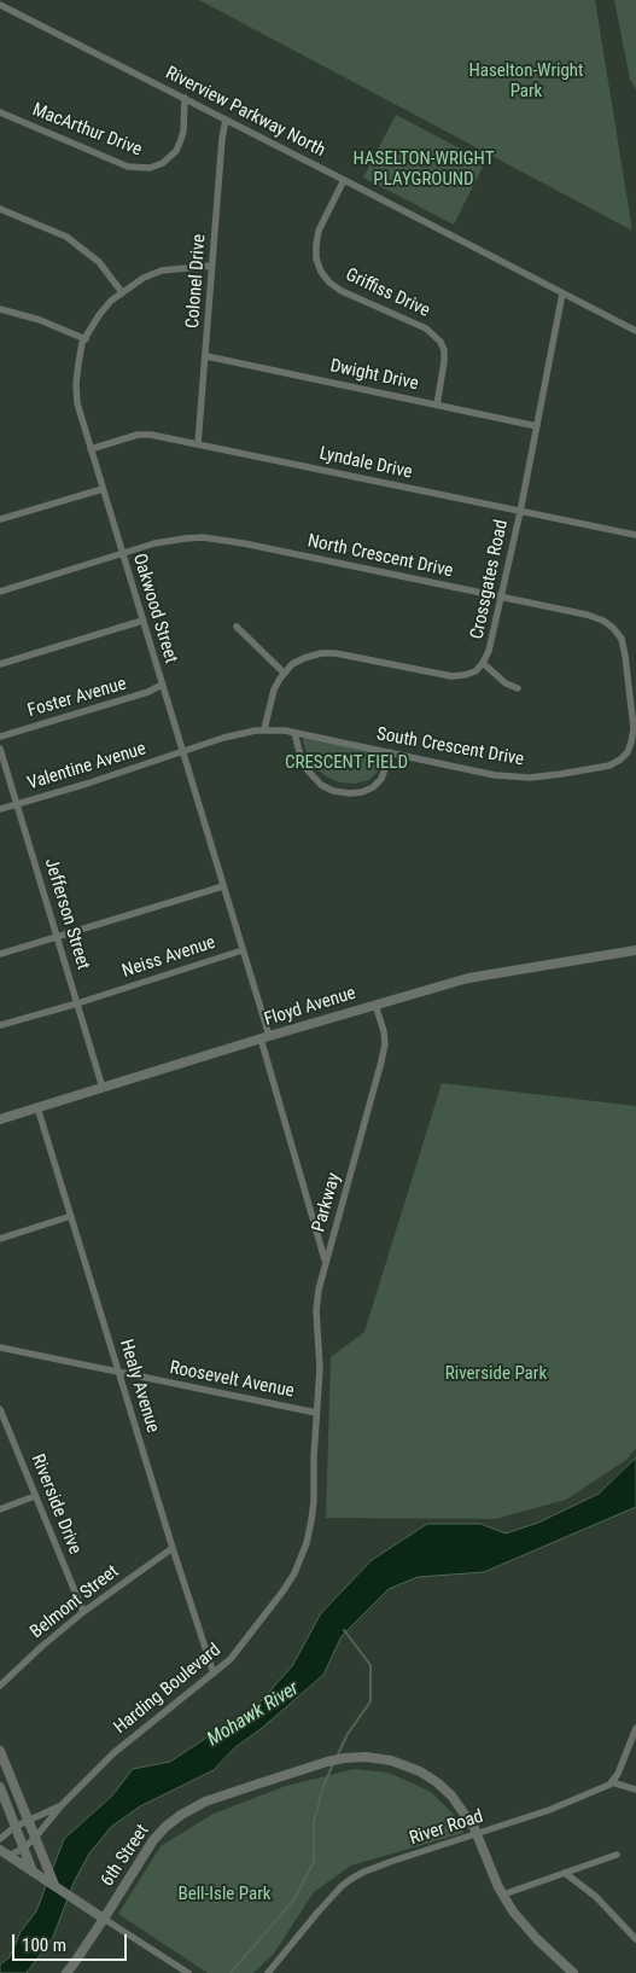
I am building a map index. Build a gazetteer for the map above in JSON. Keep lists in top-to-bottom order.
{
  "streets": {
    "street": [
      "Riverview Parkway North",
      "MacArthur Drive",
      "Colonel Drive",
      "Griffiss Drive",
      "Dwight Drive",
      "Lyndale Drive",
      "North Crescent Drive",
      "Crossgates Road",
      "Oakwood Street",
      "Foster Avenue",
      "South Crescent Drive",
      "Valentine Avenue",
      "Jefferson Street",
      "Neiss Avenue",
      "Floyd Avenue",
      "Parkway",
      "Roosevelt Avenue",
      "Healy Avenue",
      "Riverside Drive",
      "Belmont Street",
      "Harding Boulevard",
      "River Road",
      "6th Street"
    ]
  },
  "crossings": [
    ["Riverview Parkway North", "MacArthur Drive"],
    ["Riverview Parkway North", "Colonel Drive"],
    ["Riverview Parkway North", "Griffiss Drive"],
    ["Riverview Parkway North", "Crossgates Road"],
    ["Colonel Drive", "Dwight Drive"],
    ["Colonel Drive", "Lyndale Drive"],
    ["Colonel Drive", "Oakwood Street"],
    ["Griffiss Drive", "Dwight Drive"],
    ["Dwight Drive", "Crossgates Road"],
    ["Lyndale Drive", "Crossgates Road"],
    ["Lyndale Drive", "Oakwood Street"],
    ["North Crescent Drive", "Crossgates Road"],
    ["North Crescent Drive", "Oakwood Street"],
    ["North Crescent Drive", "South Crescent Drive"],
    ["Oakwood Street", "Foster Avenue"],
    ["Oakwood Street", "Valentine Avenue"],
    ["Oakwood Street", "Neiss Avenue"],
    ["Oakwood Street", "Floyd Avenue"],
    ["Oakwood Street", "Parkway"],
    ["Valentine Avenue", "Jefferson Street"],
    ["Jefferson Street", "Neiss Avenue"],
    ["Jefferson Street", "Floyd Avenue"],
    ["Floyd Avenue", "Parkway"],
    ["Floyd Avenue", "Healy Avenue"],
    ["Parkway", "Roosevelt Avenue"],
    ["Parkway", "Harding Boulevard"],
    ["Roosevelt Avenue", "Healy Avenue"],
    ["Roosevelt Avenue", "Harding Boulevard"],
    ["Healy Avenue", "Belmont Street"],
    ["Healy Avenue", "Harding Boulevard"],
    ["Riverside Drive", "Belmont Street"],
    ["River Road", "6th Street"]
  ],
  "water": ["Mohawk River"],
  "parks": [
    "Haselton-Wright Park",
    "HASELTON-WRIGHT PLAYGROUND",
    "CRESCENT FIELD",
    "Riverside Park",
    "Bell-Isle Park"
  ],
  "scale_bar": "100 m"
}
